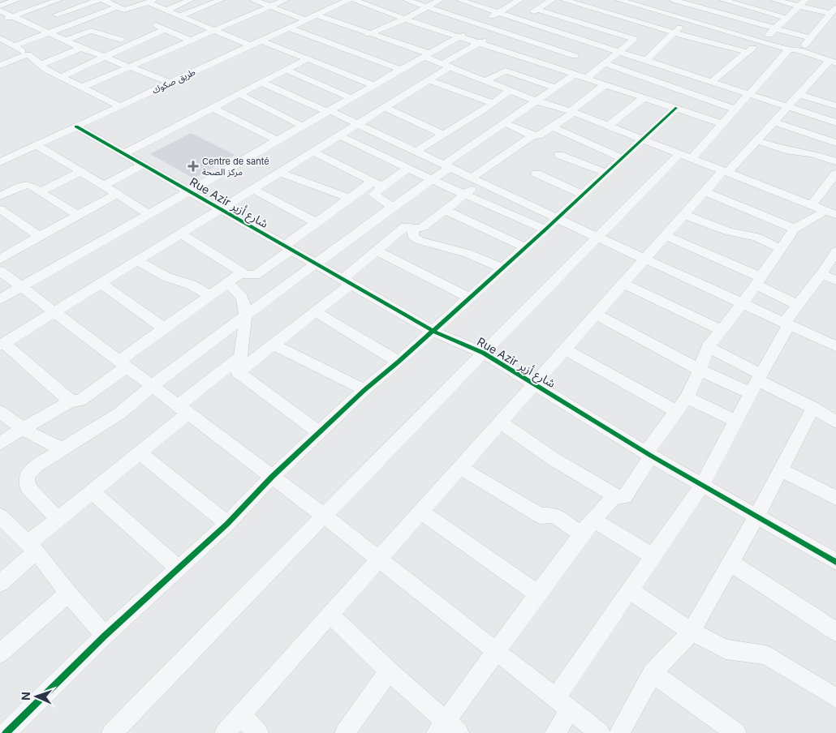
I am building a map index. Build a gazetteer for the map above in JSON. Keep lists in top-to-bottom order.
{
  "streets": {
    "street": ["طريق صكوك", "Rue Azir شارع أزير"]
  },
  "crossings": [
    ["طريق صكوك", "Rue Azir شارع أزير"]
  ],
  "places": {
    "health": ["Centre de santé مركز الصحة"]
  },
  "north": "left"
}
